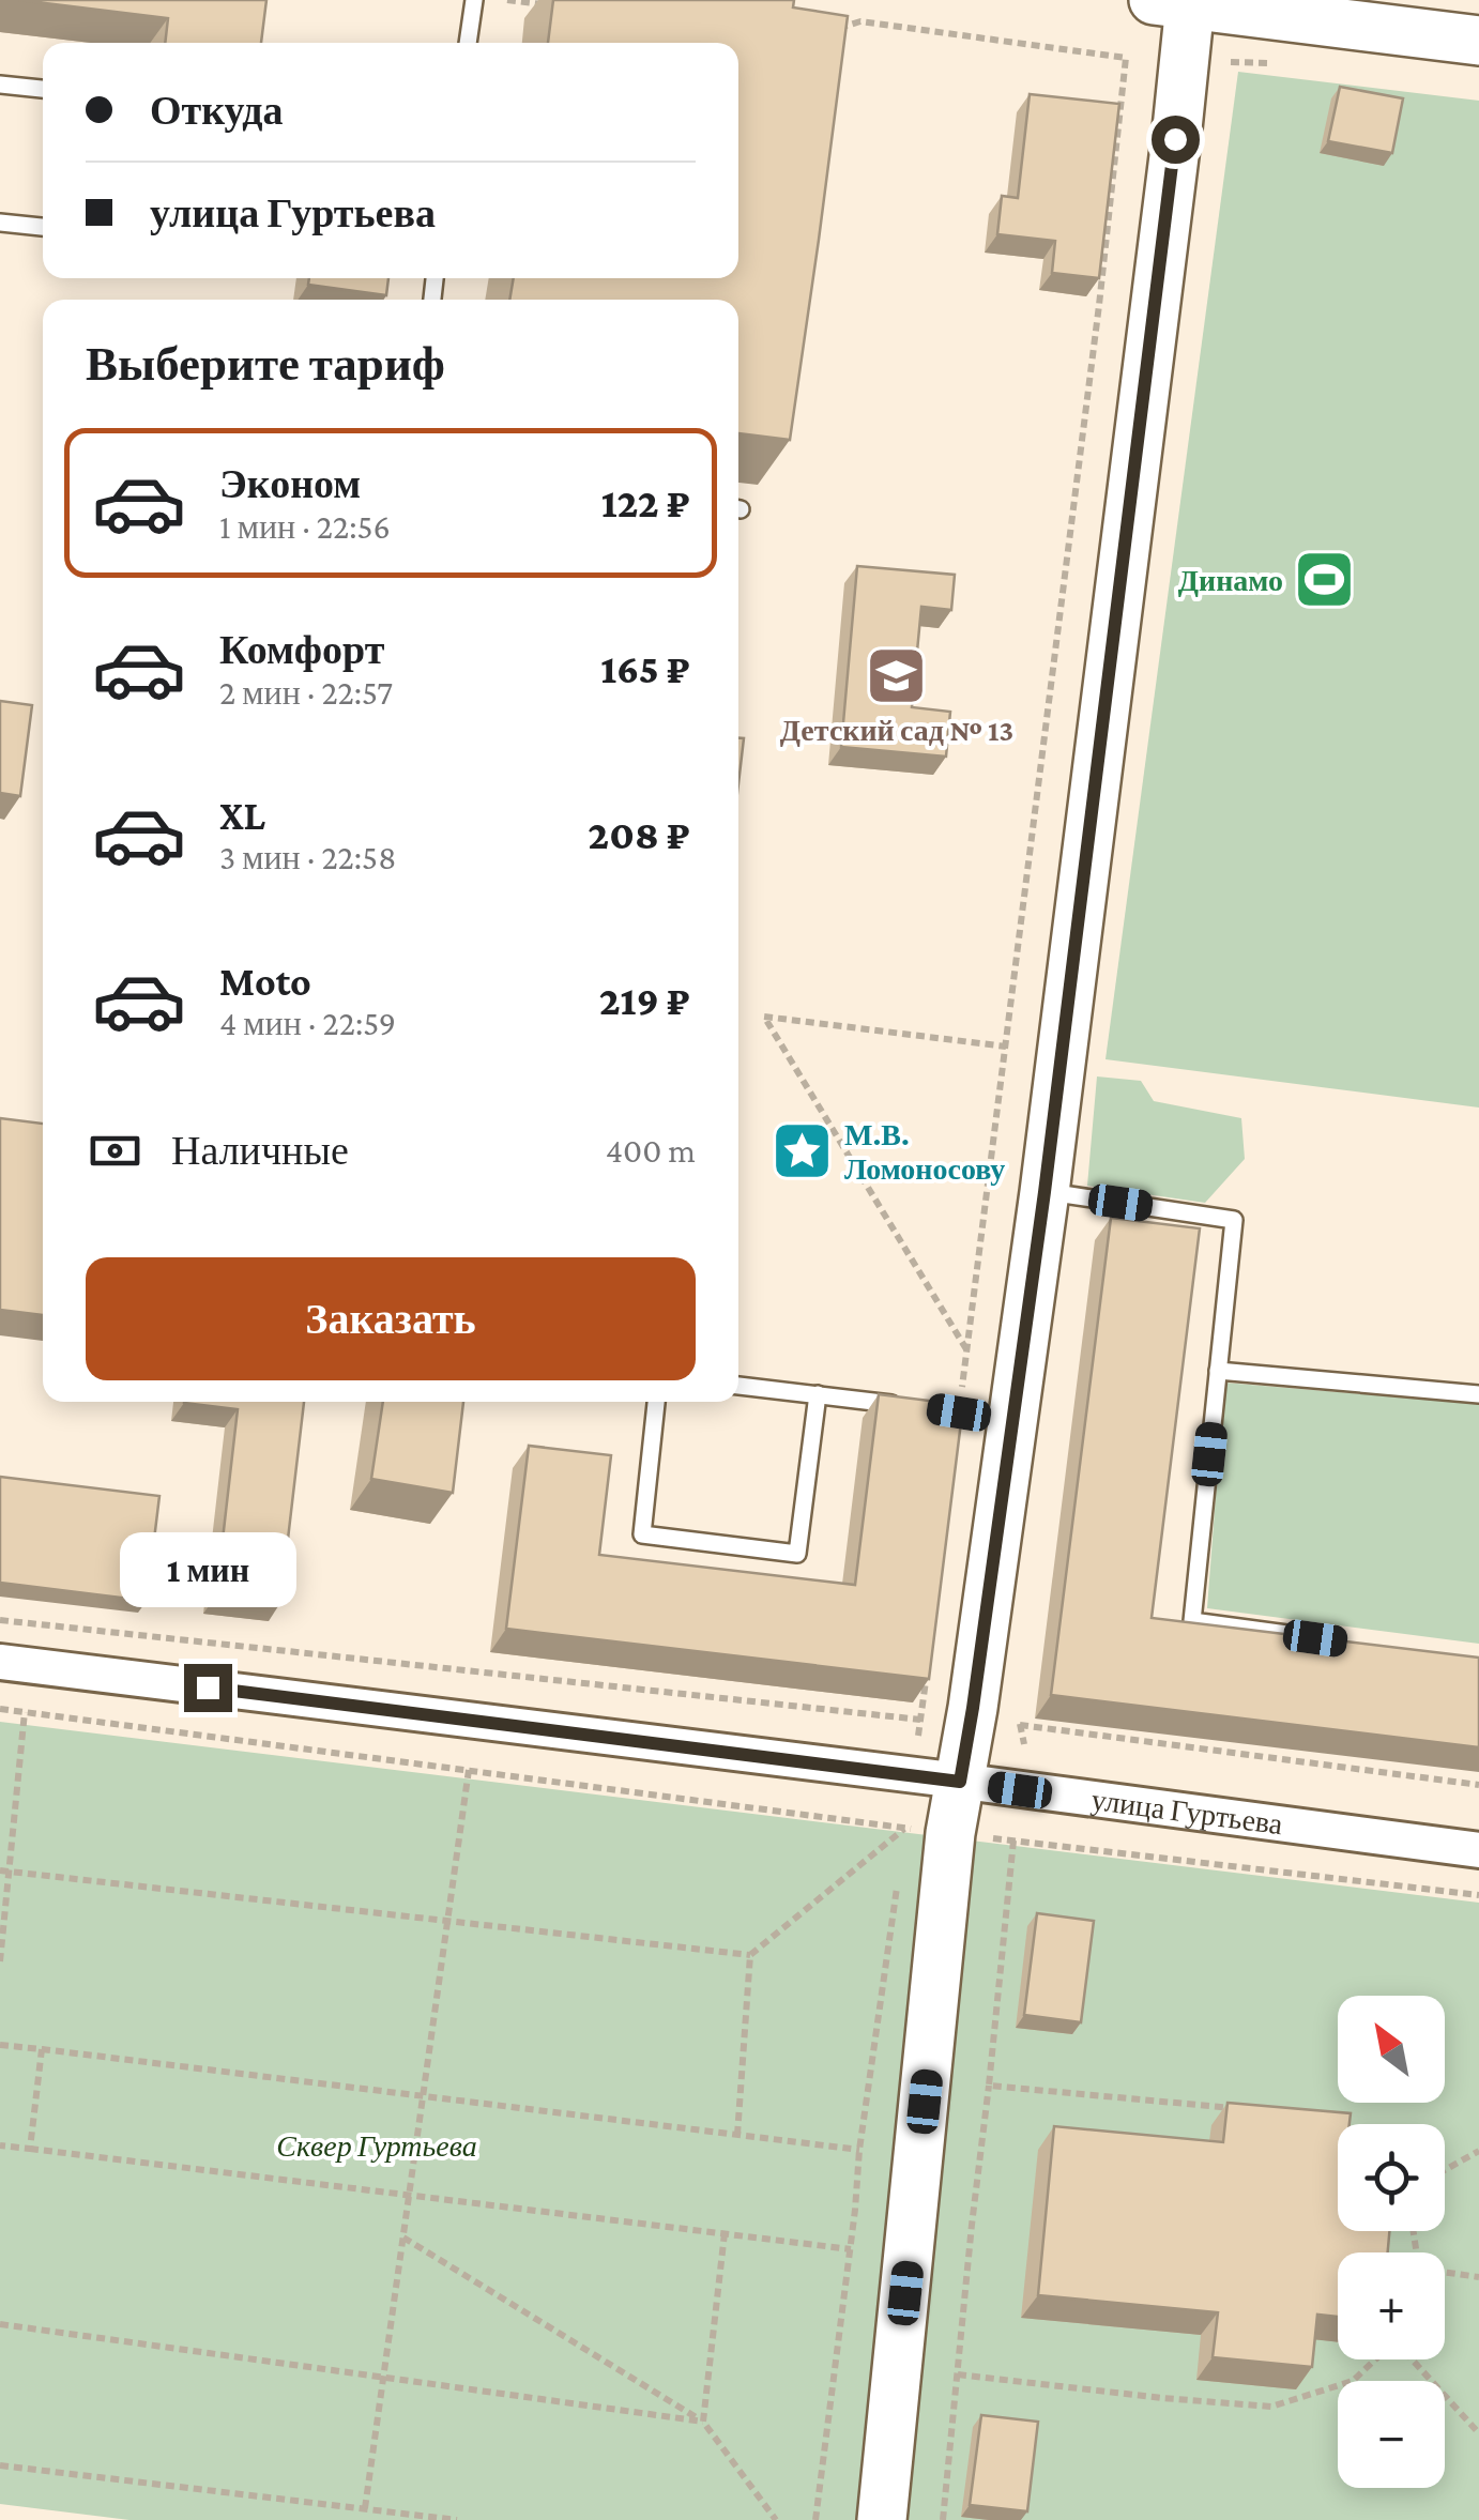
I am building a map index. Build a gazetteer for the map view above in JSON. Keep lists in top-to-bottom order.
{
  "streets": {
    "street": ["улица Гуртьева"]
  },
  "parks": ["Сквер Гуртьева"],
  "places": {
    "sports": ["Динамо"],
    "school or university": ["Детский сад № 13"],
    "place": ["М.В. Ломоносову"]
  },
  "north": "top left",
  "page": {
    "banner": ["Откуда", "улица Гуртьева"],
    "heading": "Выберите тариф",
    "list": [
      {
        "name": "Эконом",
        "note": "1 мин · 22:56",
        "value": "122 ₽"
      },
      {
        "name": "Комфорт",
        "note": "2 мин · 22:57",
        "value": "165 ₽"
      },
      {
        "name": "XL",
        "note": "3 мин · 22:58",
        "value": "208 ₽"
      },
      {
        "name": "Moto",
        "note": "4 мин · 22:59",
        "value": "219 ₽"
      }
    ],
    "pay": ["Наличные", "400 m"],
    "buttons": "Заказать",
    "bubble": "1 мин",
    "map_buttons": ["+", "−"]
  }
}
